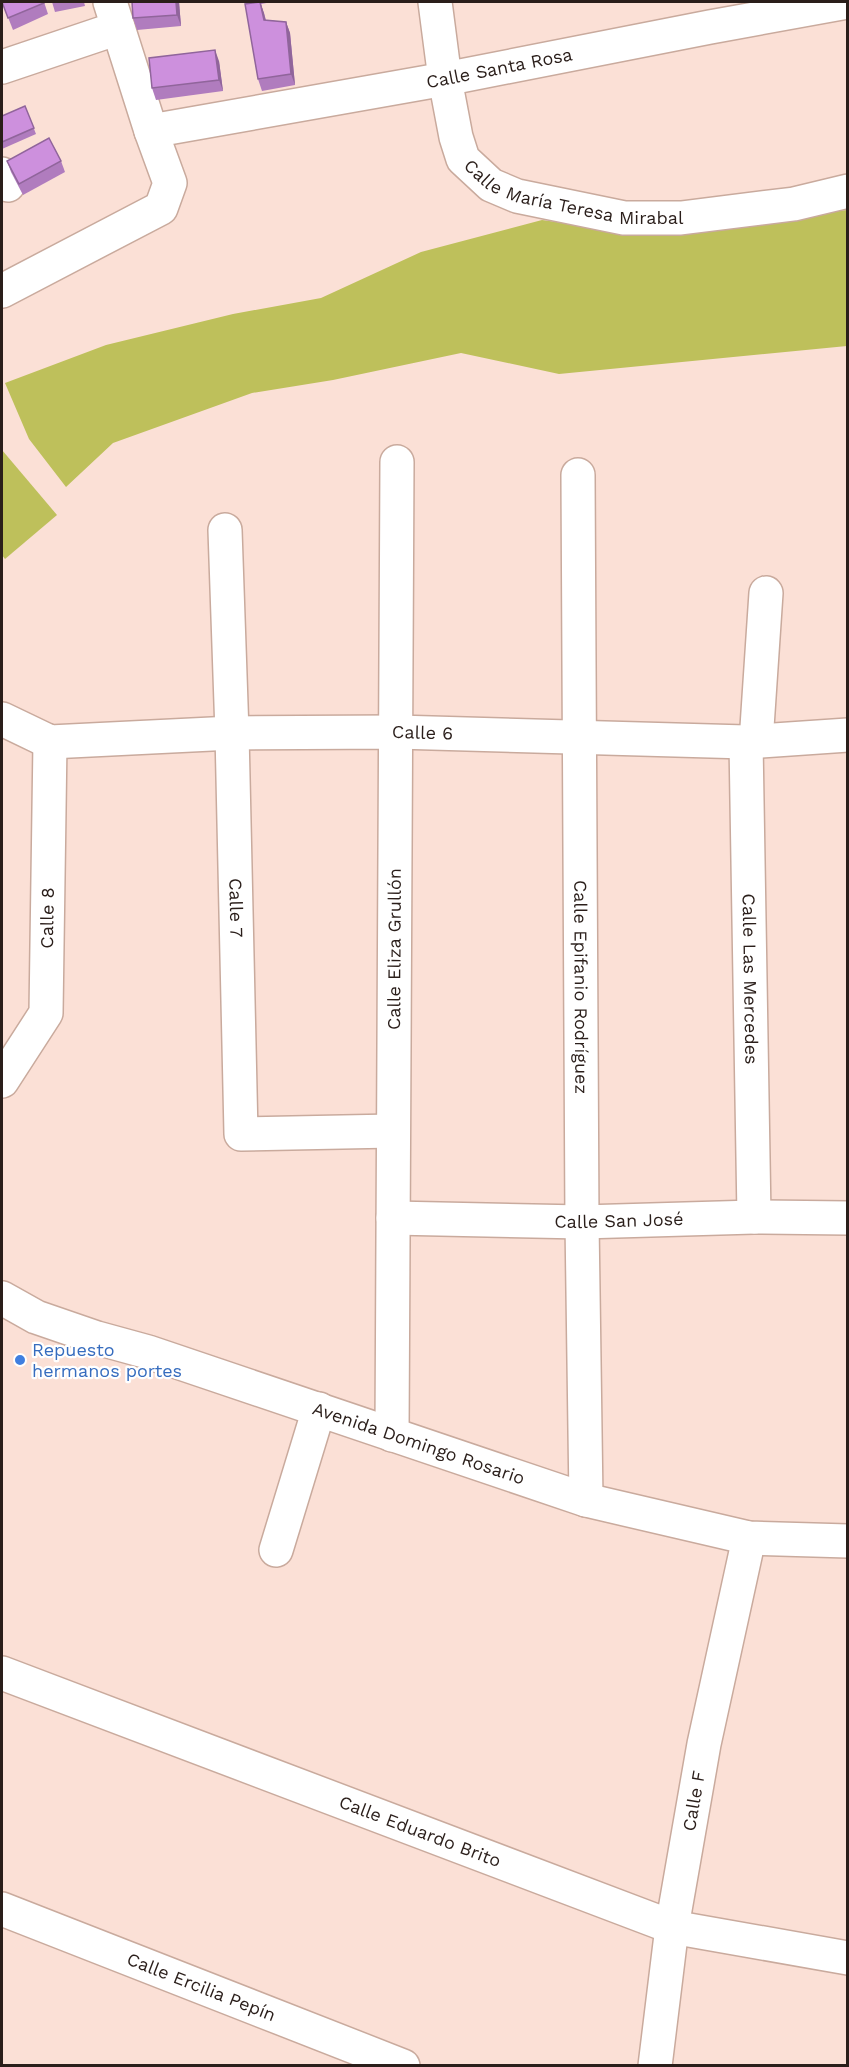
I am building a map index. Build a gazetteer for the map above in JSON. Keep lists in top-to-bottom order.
{
  "streets": {
    "street": [
      "Calle Santa Rosa",
      "Calle María Teresa Mirabal",
      "Calle 6",
      "Calle 7",
      "Calle 8",
      "Calle Eliza Grullón",
      "Calle Las Mercedes",
      "Calle Epifanio Rodríguez",
      "Calle San José",
      "Avenida Domingo Rosario",
      "Calle F",
      "Calle Eduardo Brito",
      "Calle Ercilia Pepín"
    ]
  },
  "crossings": [
    ["Calle Santa Rosa", "Calle María Teresa Mirabal"],
    ["Calle 6", "Calle 7"],
    ["Calle 6", "Calle 8"],
    ["Calle 6", "Calle Eliza Grullón"],
    ["Calle 6", "Calle Las Mercedes"],
    ["Calle 6", "Calle Epifanio Rodríguez"],
    ["Calle 7", "Calle Eliza Grullón"],
    ["Calle Eliza Grullón", "Calle San José"],
    ["Calle Eliza Grullón", "Avenida Domingo Rosario"],
    ["Calle Las Mercedes", "Calle San José"],
    ["Calle Epifanio Rodríguez", "Calle San José"],
    ["Calle Epifanio Rodríguez", "Avenida Domingo Rosario"],
    ["Avenida Domingo Rosario", "Calle F"],
    ["Calle F", "Calle Eduardo Brito"]
  ],
  "places": ["Repuesto hermanos portes"]
}
